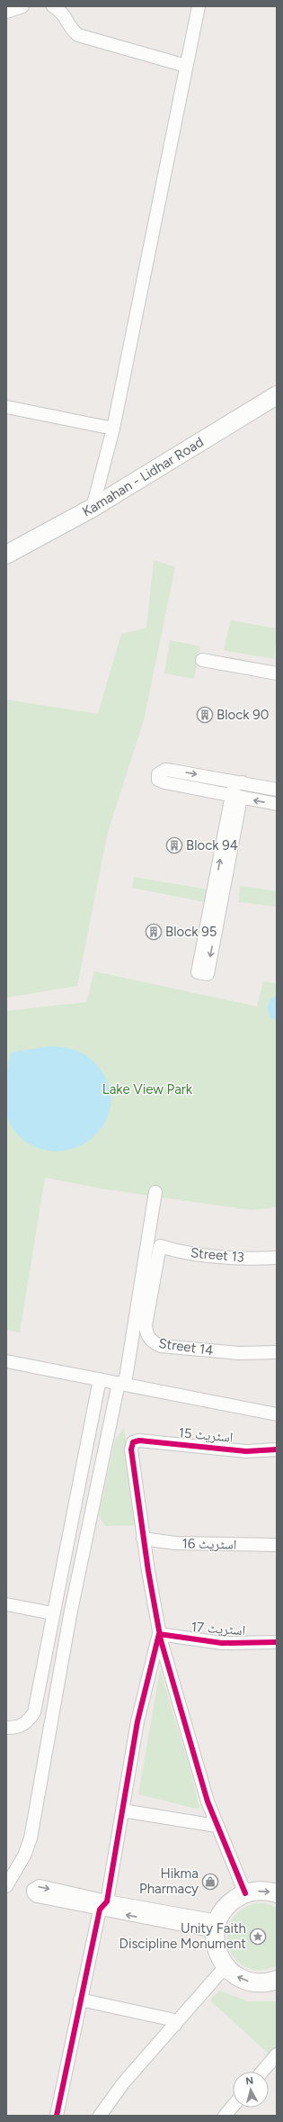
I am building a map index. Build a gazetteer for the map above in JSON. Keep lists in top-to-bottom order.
{
  "streets": {
    "main road": ["Kamahan - Lidhar Road"],
    "street": [
      "Street 13",
      "Street 14",
      "اسٹریٹ 15",
      "اسٹریٹ 16",
      "اسٹریٹ 17"
    ]
  },
  "crossings": [
    ["Street 13", "Street 14"],
    ["اسٹریٹ 15", "اسٹریٹ 16"]
  ],
  "parks": ["Lake View Park"],
  "places": {
    "building": ["Block 90", "Block 94", "Block 95"],
    "shop": ["Hikma Pharmacy"],
    "place": ["Unity Faith Discipline Monument"]
  },
  "north": "top"
}
